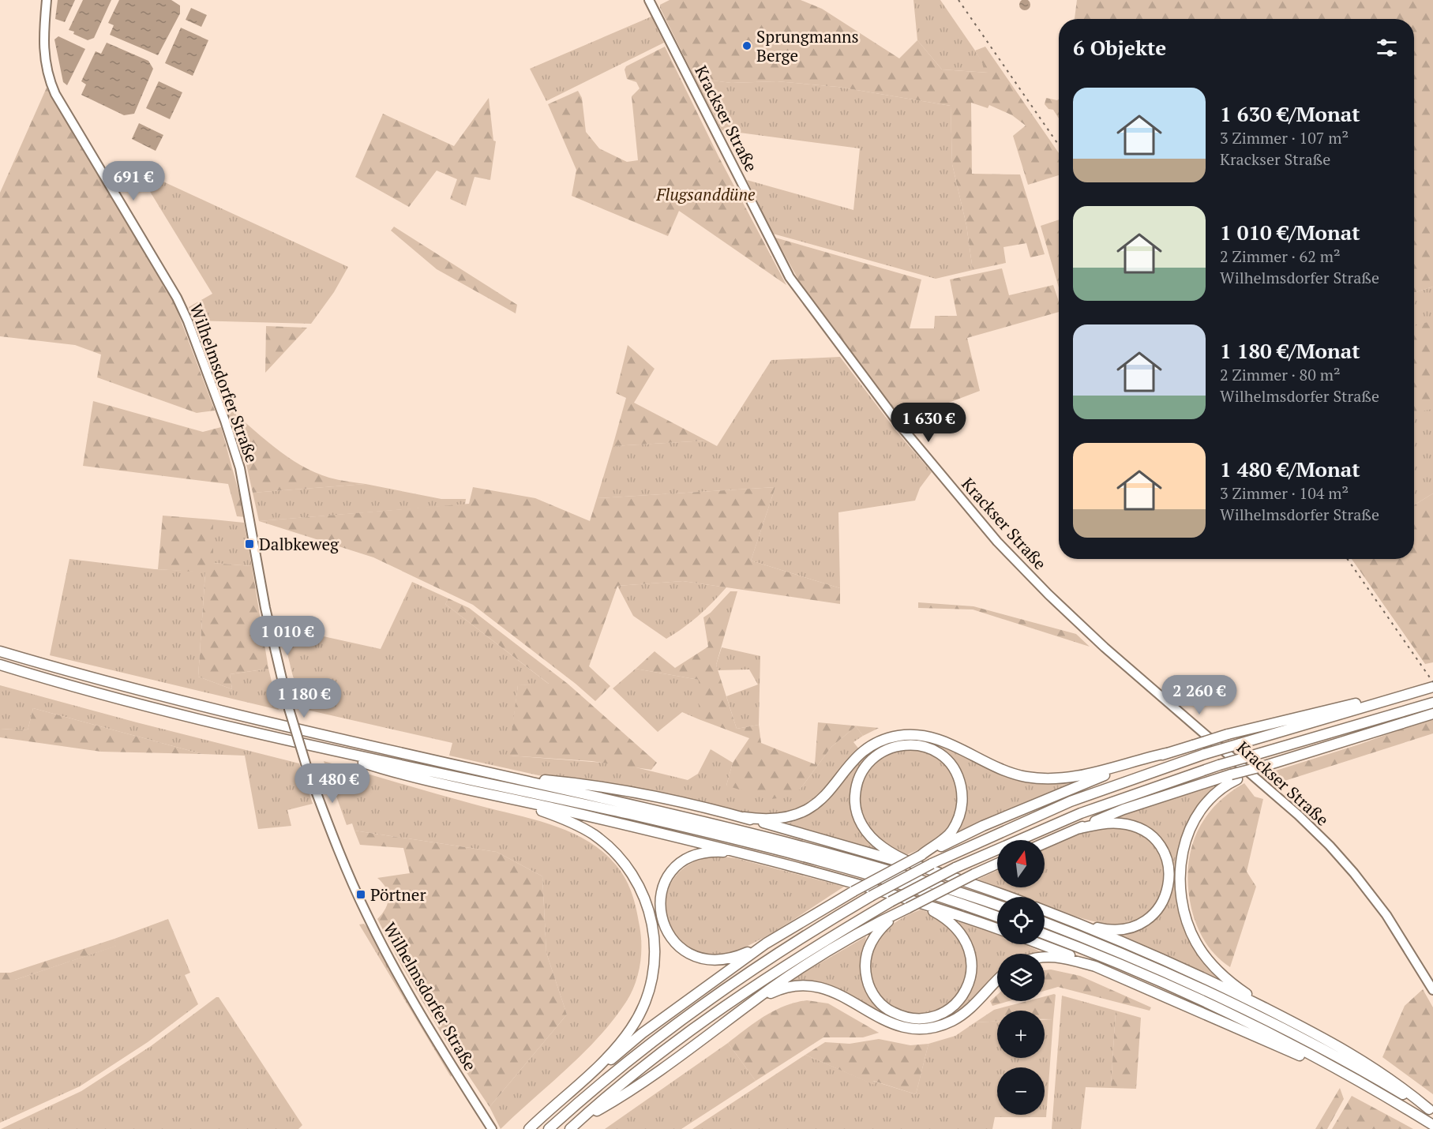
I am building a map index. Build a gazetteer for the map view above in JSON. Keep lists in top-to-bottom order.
{
  "streets": {
    "street": ["Krackser Straße", "Wilhelmsdorfer Straße"]
  },
  "parks": ["Flugsanddüne"],
  "places": {
    "other": ["Sprungmanns Berge"],
    "transit": ["Dalbkeweg", "Pörtner"]
  },
  "north": "top",
  "page": {
    "heading": "6 Objekte",
    "list": [
      {
        "name": "1 630 €/Monat",
        "note": "3 Zimmer · 107 m² · Krackser Straße"
      },
      {
        "name": "1 010 €/Monat",
        "note": "2 Zimmer · 62 m² · Wilhelmsdorfer Straße"
      },
      {
        "name": "1 180 €/Monat",
        "note": "2 Zimmer · 80 m² · Wilhelmsdorfer Straße"
      },
      {
        "name": "1 480 €/Monat",
        "note": "3 Zimmer · 104 m² · Wilhelmsdorfer Straße"
      }
    ],
    "price": [
      "691 €",
      "1 630 €",
      "1 010 €",
      "2 260 €",
      "1 180 €",
      "1 480 €"
    ],
    "map_buttons": ["+", "−"]
  }
}
